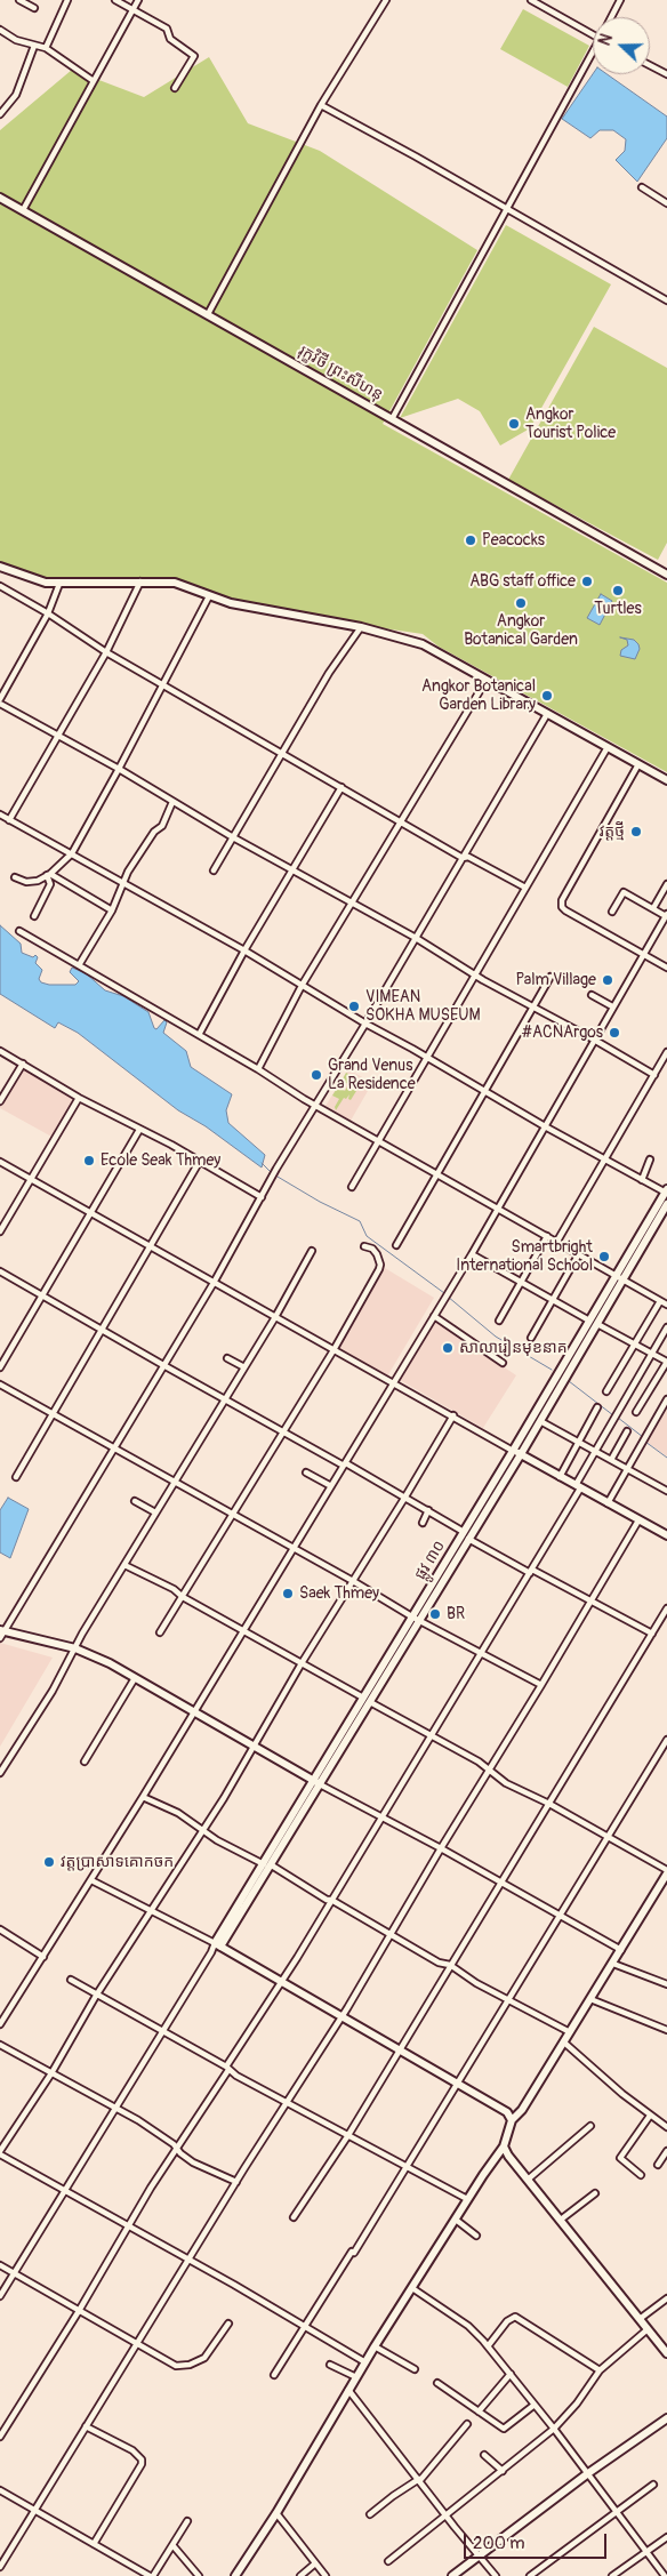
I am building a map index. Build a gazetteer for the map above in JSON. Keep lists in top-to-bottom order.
{
  "streets": {
    "street": ["រុក្ខវិថី ព្រះសីហនុ", "ផ្លូវ ៣០"]
  },
  "places": [
    "Angkor Tourist Police",
    "Peacocks",
    "ABG staff office",
    "Turtles",
    "Angkor Botanical Garden",
    "Angkor Botanical Garden Library",
    "វត្តថ្មី",
    "Palm Village",
    "VIMEAN SOKHA MUSEUM",
    "#ACNArgos",
    "Grand Venus La Residence",
    "Ecole Seak Thmey",
    "Smartbright International School",
    "សាលារៀនមុខនាគ",
    "Saek Thmey",
    "BR",
    "វត្តប្រាសាទគោកចក"
  ],
  "scale_bar": "200 m",
  "north": "left"
}
